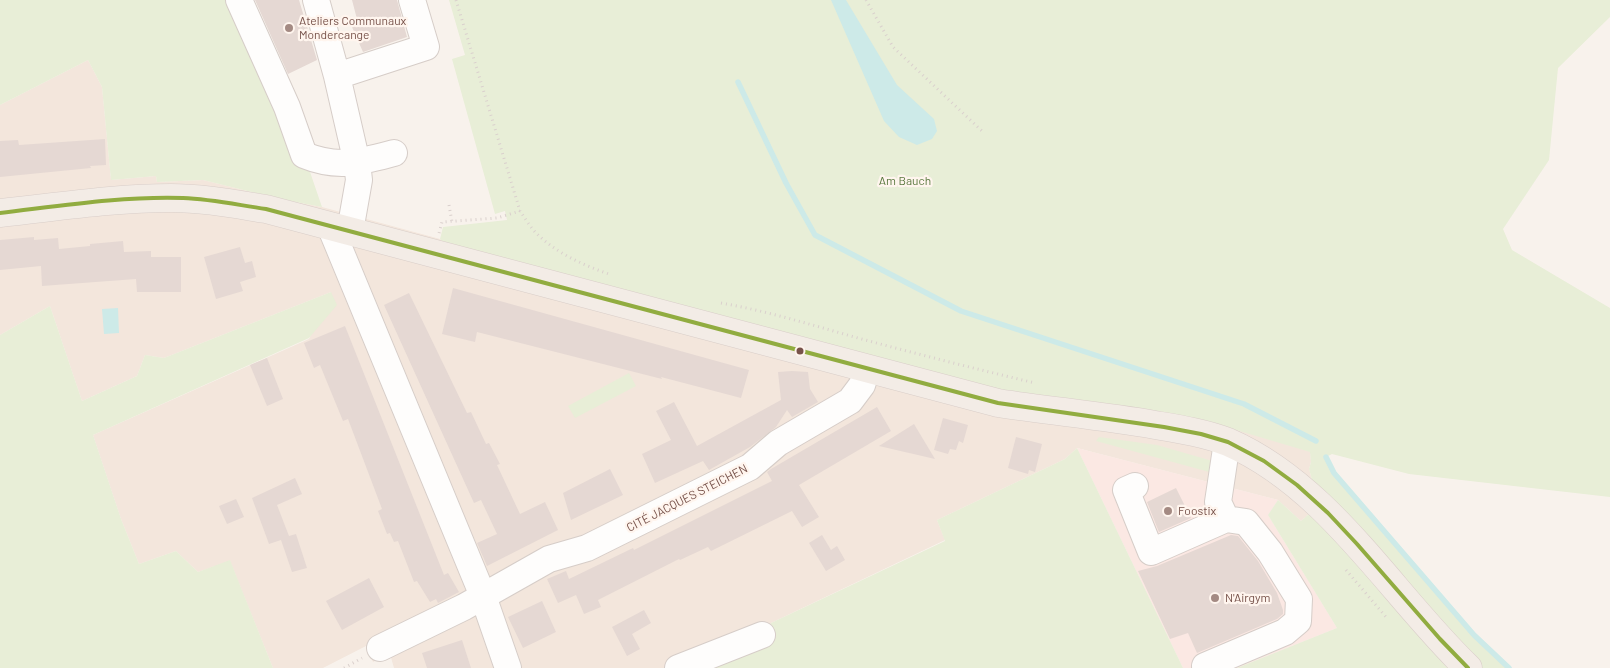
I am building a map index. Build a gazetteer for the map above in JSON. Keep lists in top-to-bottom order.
{
  "streets": {
    "street": ["CITÉ JACQUES STEICHEN"]
  },
  "parks": ["Am Bauch"],
  "places": ["Ateliers Communaux Mondercange", "Foostix", "N'Airgym"]
}
